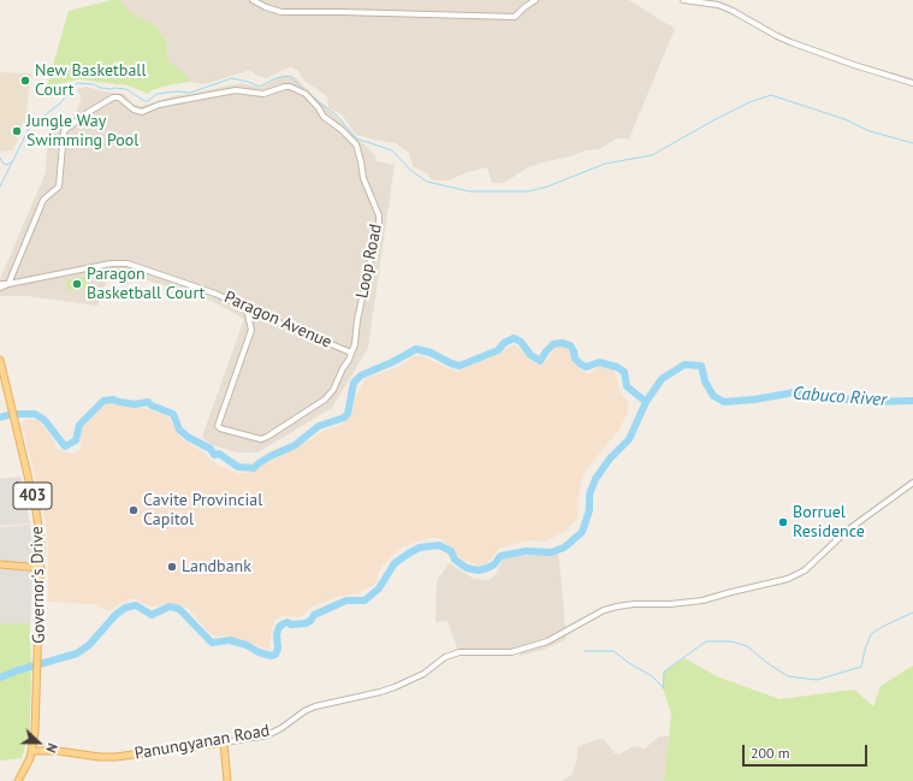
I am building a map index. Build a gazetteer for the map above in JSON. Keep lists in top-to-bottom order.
{
  "streets": {
    "main road": ["403", "Governor's Drive", "Panungyanan Road"],
    "street": ["Loop Road", "Paragon Avenue"]
  },
  "crossings": [
    ["Loop Road", "Paragon Avenue"],
    ["Governor's Drive", "Panungyanan Road"]
  ],
  "water": ["Cabuco River"],
  "places": [
    "New Basketball Court",
    "Jungle Way Swimming Pool",
    "Paragon Basketball Court",
    "Cavite Provincial Capitol",
    "Borruel Residence",
    "Landbank"
  ],
  "scale_bar": "200 m",
  "north": "right"
}
